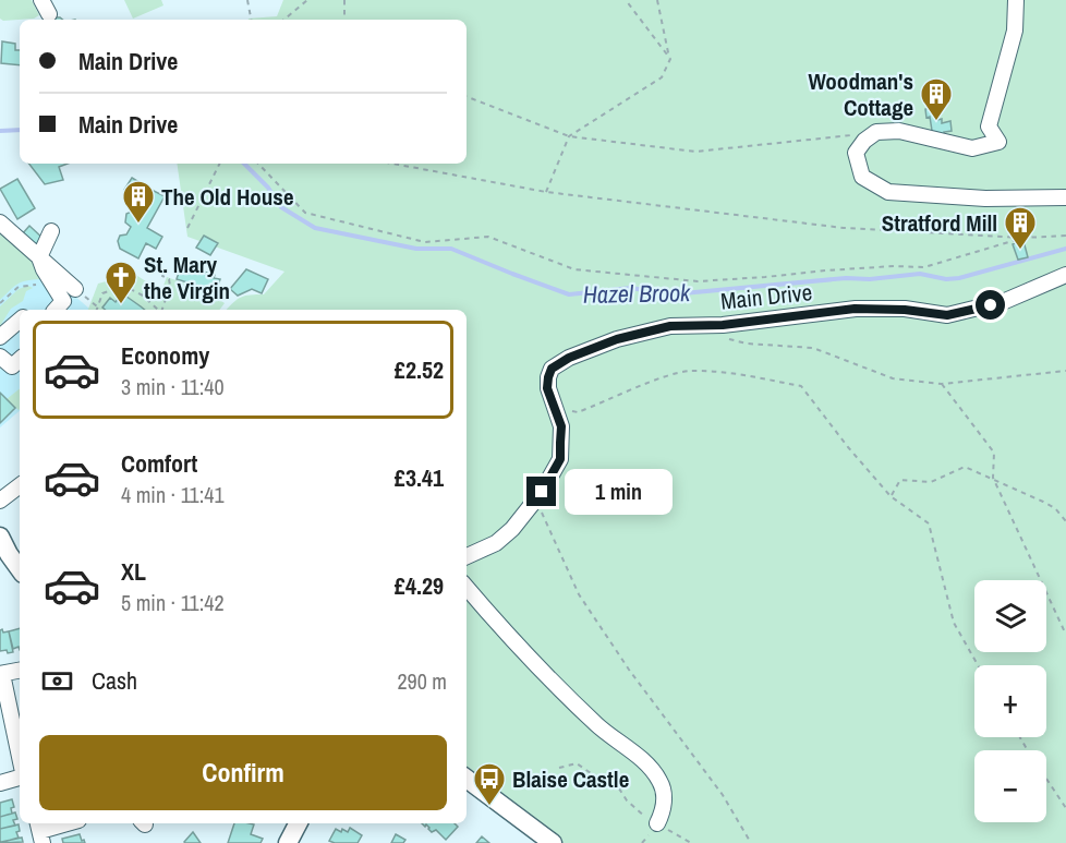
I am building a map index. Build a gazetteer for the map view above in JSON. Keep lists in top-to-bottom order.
{
  "streets": {
    "street": ["Main Drive"]
  },
  "water": ["Hazel Brook"],
  "places": {
    "building": ["Woodman's Cottage", "The Old House", "Stratford Mill"],
    "church": ["St. Mary the Virgin"],
    "bus stop": ["Blaise Castle"]
  },
  "page": {
    "banner": ["Main Drive", "Main Drive"],
    "list": [
      {
        "name": "Economy",
        "note": "3 min · 11:40",
        "value": "£2.52"
      },
      {
        "name": "Comfort",
        "note": "4 min · 11:41",
        "value": "£3.41"
      },
      {
        "name": "XL",
        "note": "5 min · 11:42",
        "value": "£4.29"
      }
    ],
    "bubble": "1 min",
    "map_buttons": ["+", "−"],
    "pay": ["Cash", "290 m"],
    "buttons": "Confirm"
  }
}
